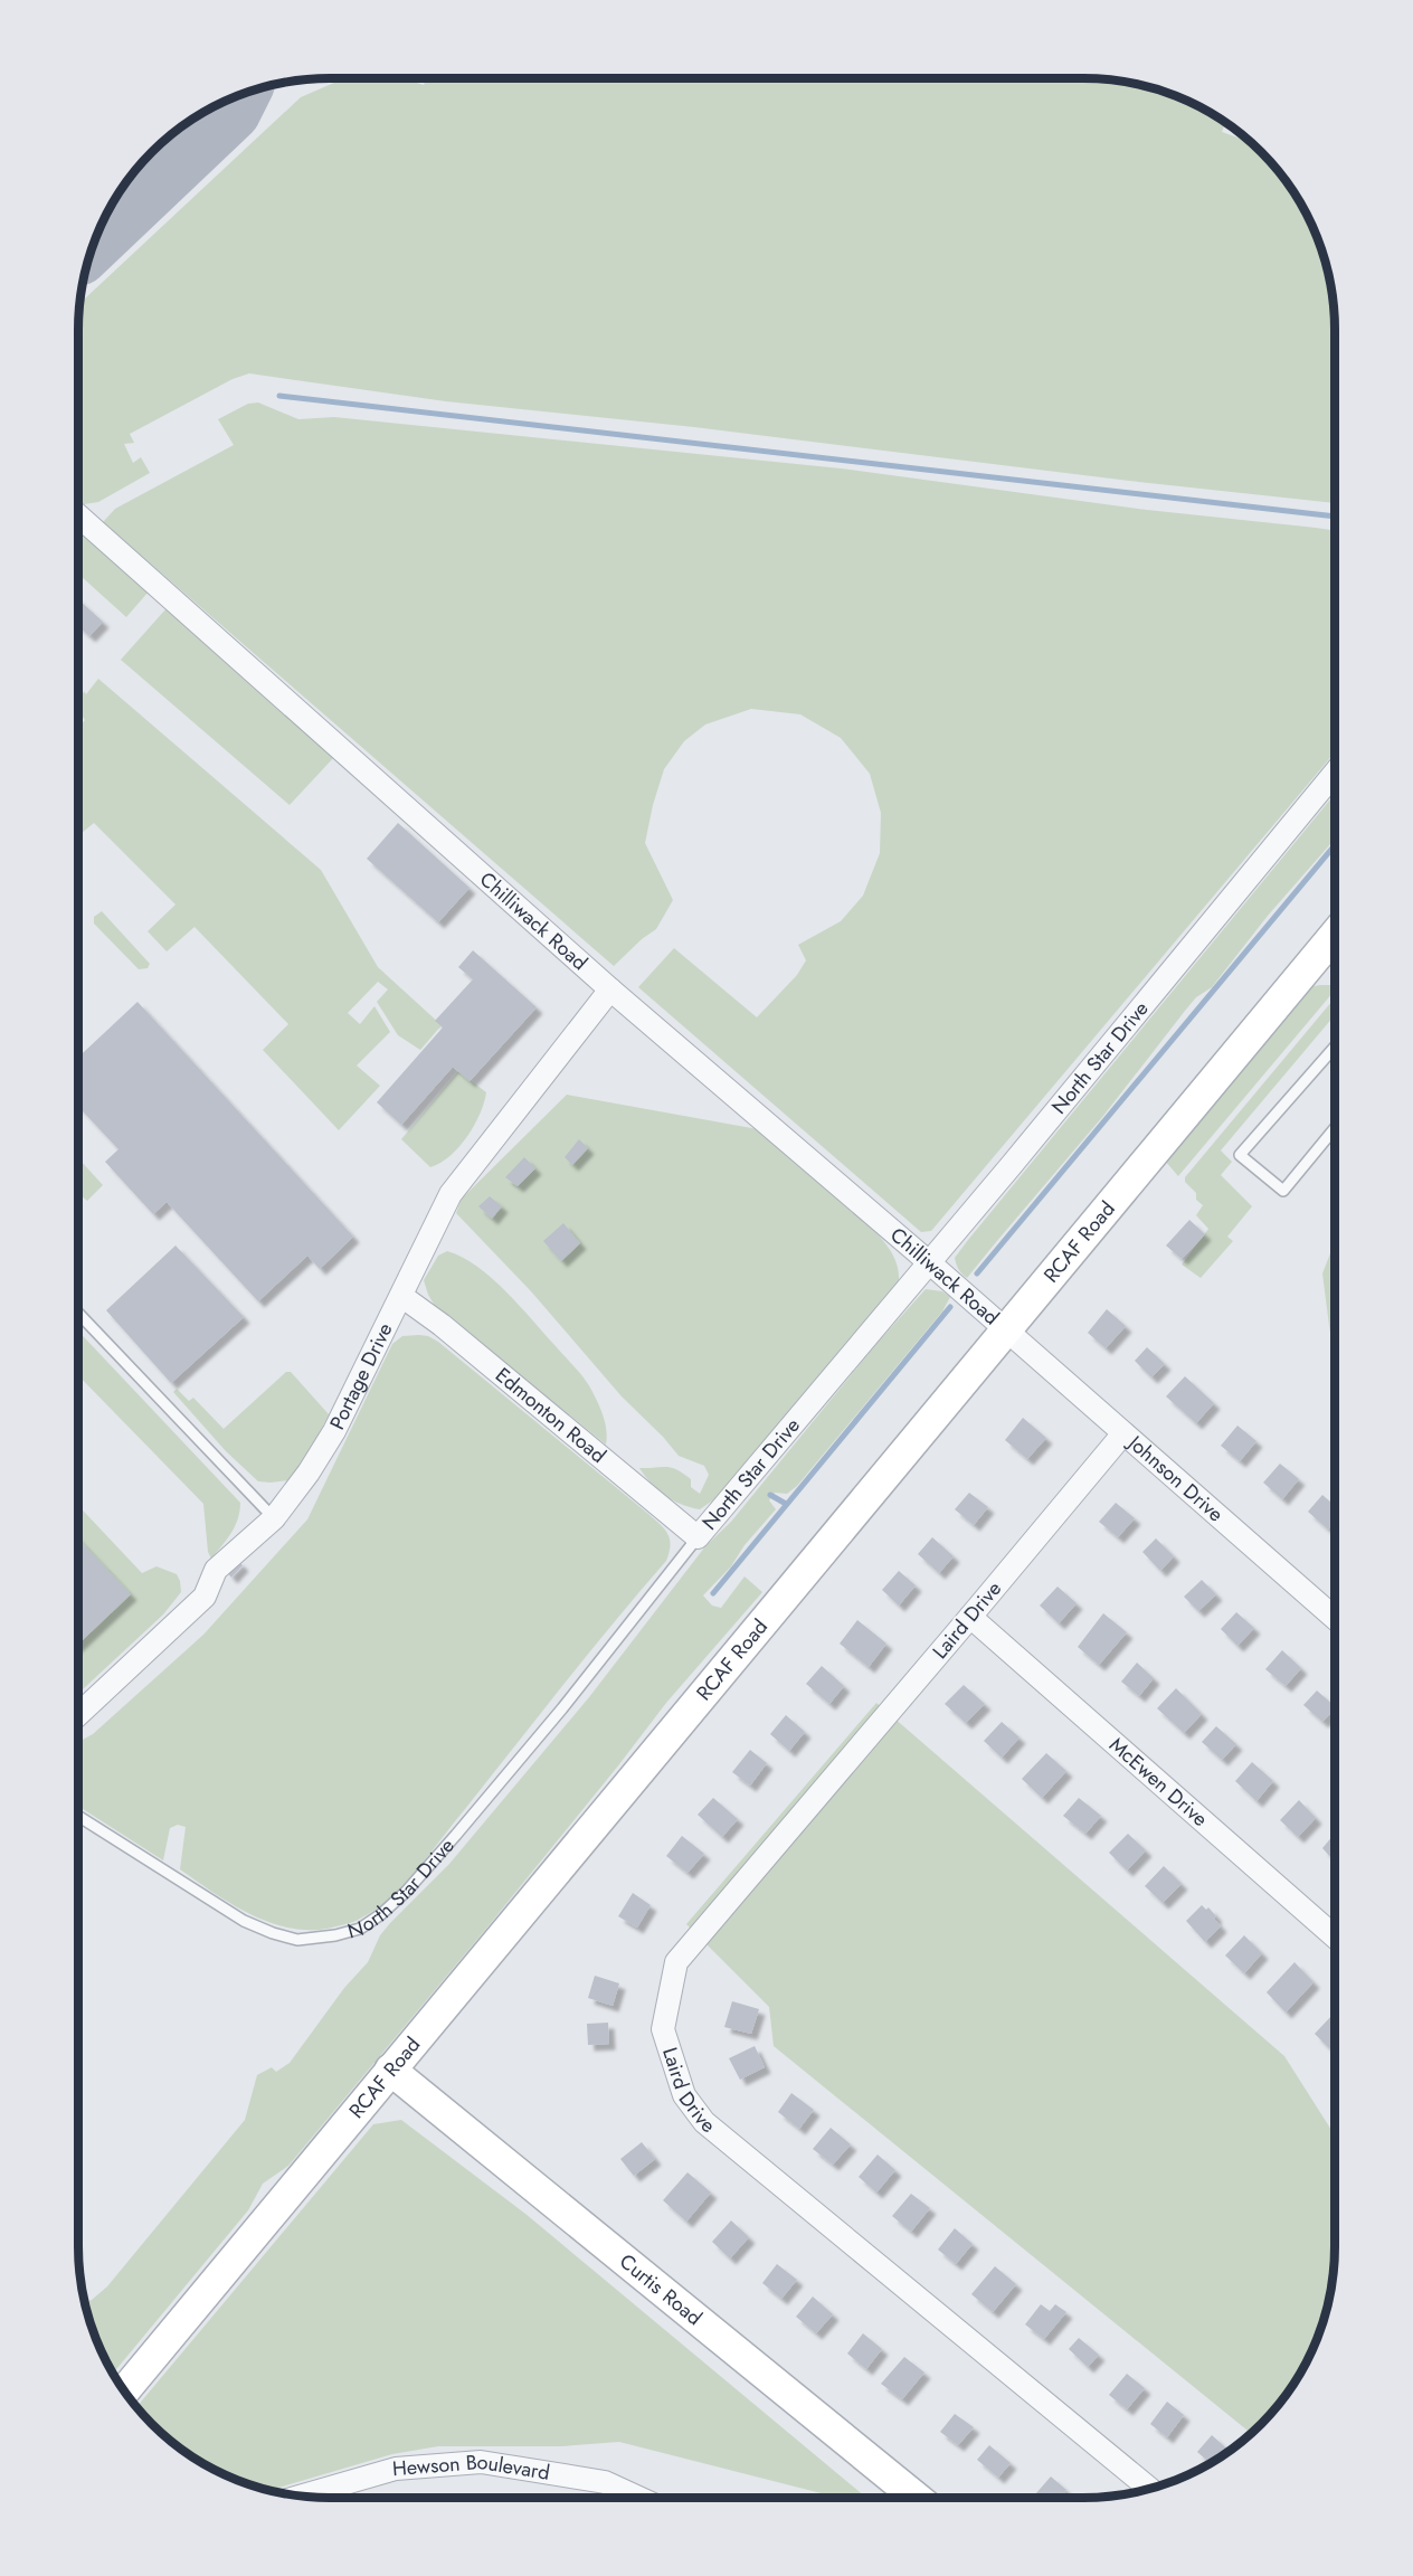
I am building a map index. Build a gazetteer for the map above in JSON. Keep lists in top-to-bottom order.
{
  "streets": {
    "main road": ["RCAF Road", "Curtis Road"],
    "street": [
      "Chilliwack Road",
      "North Star Drive",
      "Portage Drive",
      "Edmonton Road",
      "Johnson Drive",
      "Laird Drive",
      "McEwen Drive",
      "Hewson Boulevard"
    ]
  },
  "crossings": [
    ["Chilliwack Road", "North Star Drive"],
    ["Chilliwack Road", "RCAF Road"],
    ["Chilliwack Road", "Portage Drive"],
    ["Chilliwack Road", "Johnson Drive"],
    ["North Star Drive", "Edmonton Road"],
    ["RCAF Road", "Johnson Drive"],
    ["RCAF Road", "Curtis Road"],
    ["Portage Drive", "Edmonton Road"],
    ["Johnson Drive", "Laird Drive"],
    ["Laird Drive", "McEwen Drive"]
  ]
}
